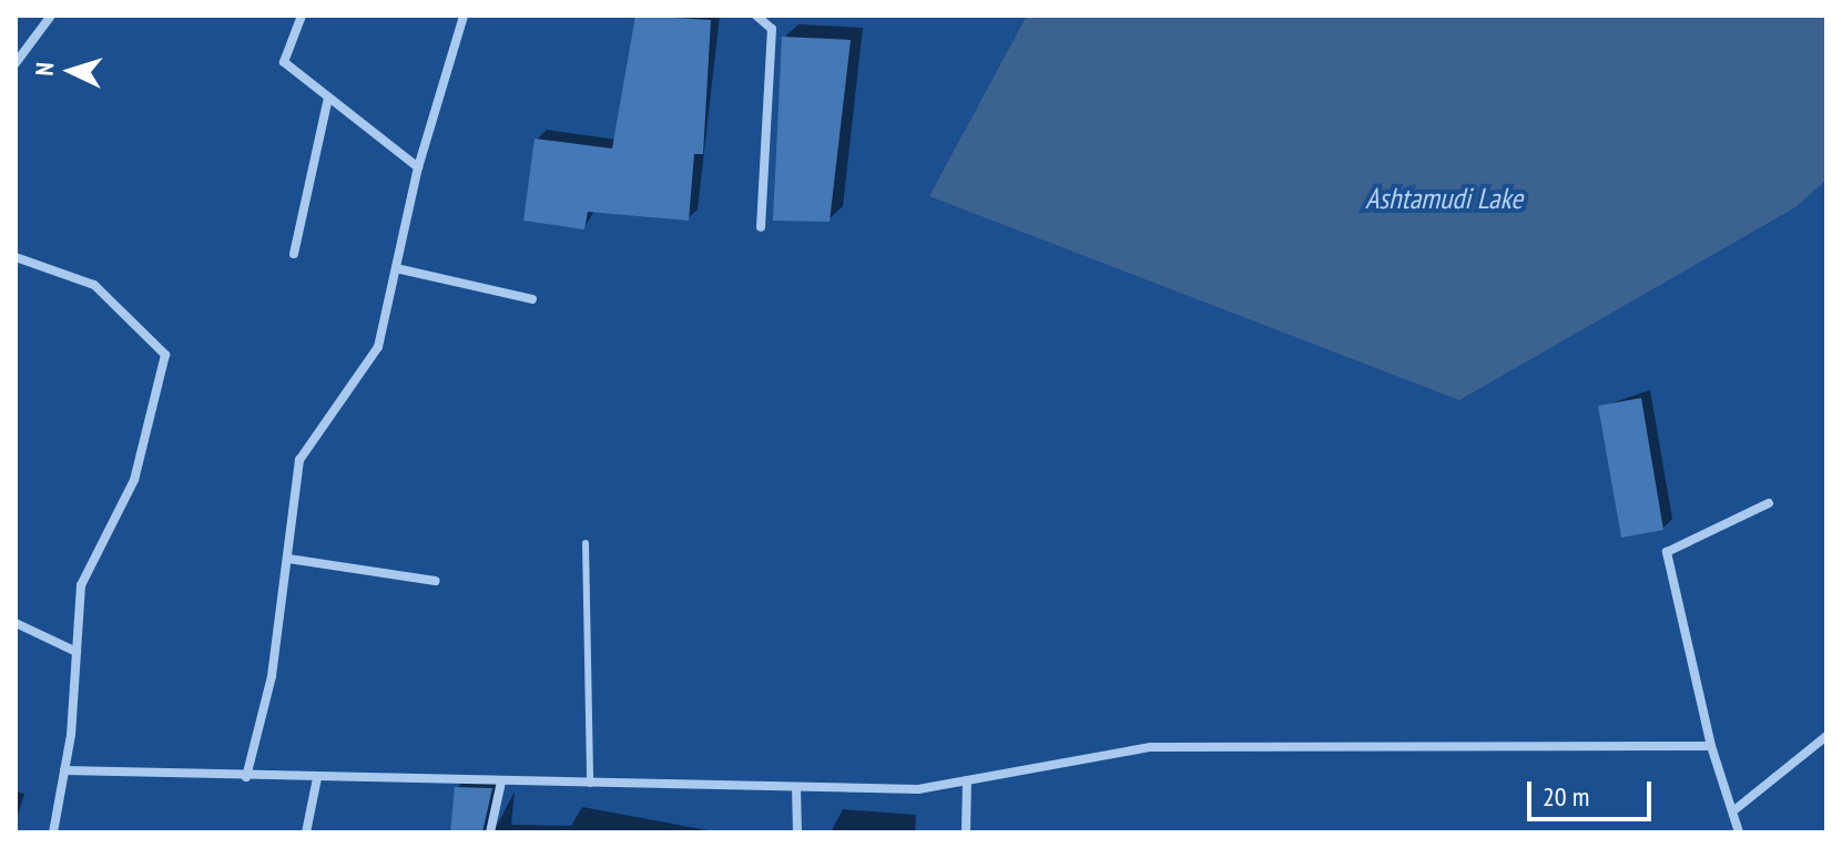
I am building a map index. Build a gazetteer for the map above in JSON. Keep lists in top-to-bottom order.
{
  "water": ["Ashtamudi Lake"],
  "scale_bar": "20 m",
  "north": "left"
}
